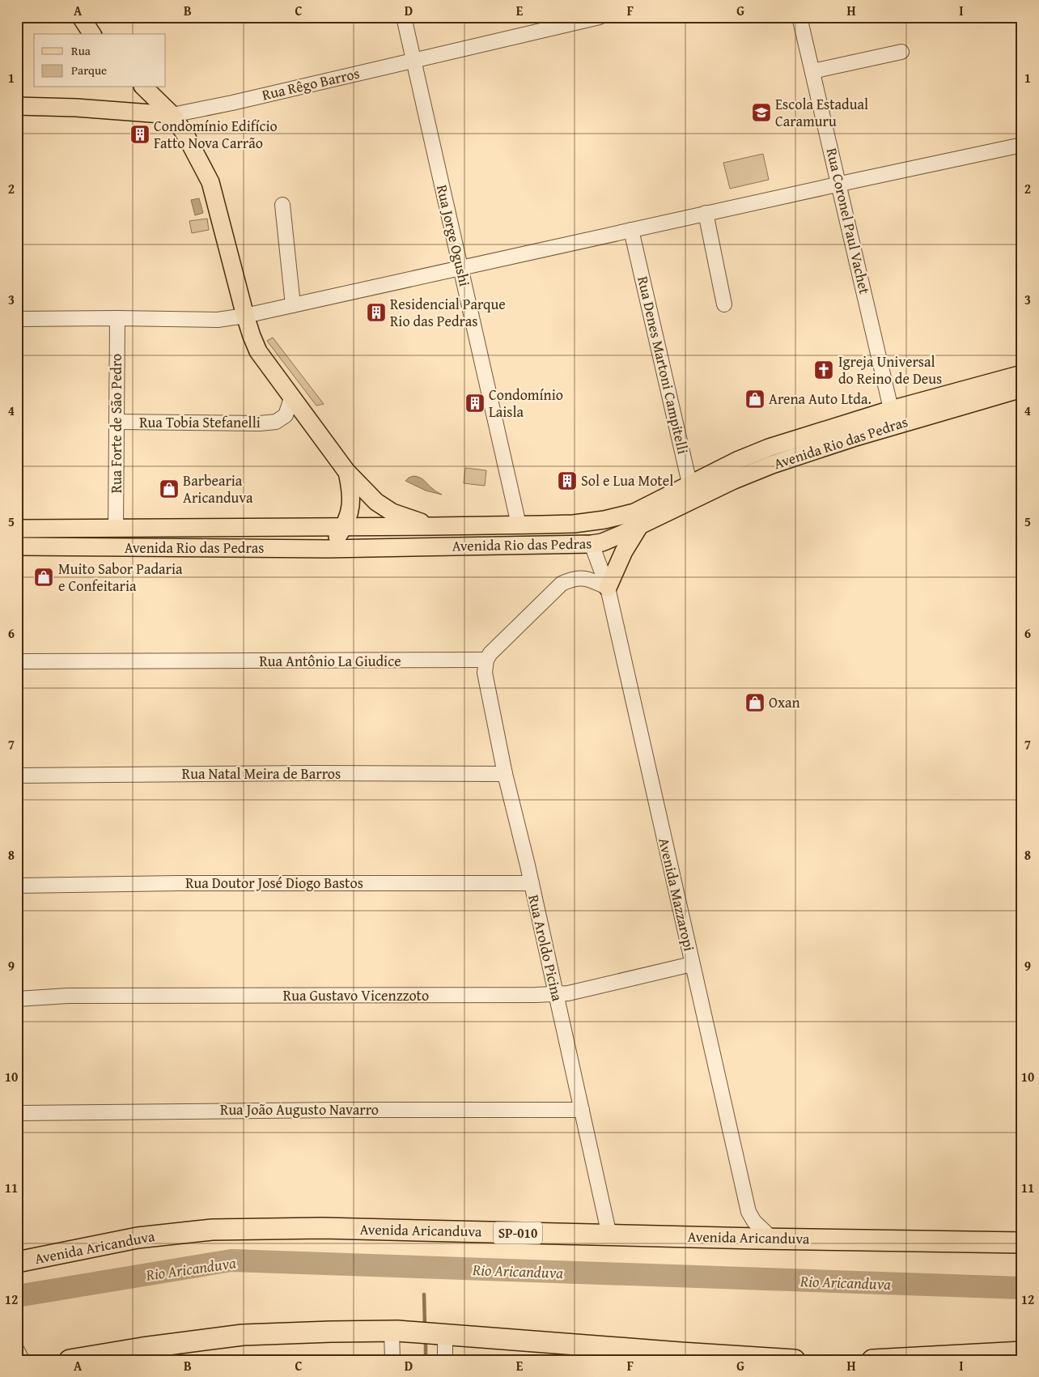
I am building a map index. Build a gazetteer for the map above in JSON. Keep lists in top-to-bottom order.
{
  "streets": {
    "highway": ["Avenida Aricanduva", "SP-010"],
    "main road": ["Rua Rêgo Barros", "Avenida Rio das Pedras"],
    "street": [
      "Rua Coronel Paul Vachet",
      "Rua Jorge Ogushi",
      "Rua Denes Martoni Campitelli",
      "Rua Tobia Stefanelli",
      "Rua Forte de São Pedro",
      "Rua Antônio La Giudice",
      "Rua Natal Meira de Barros",
      "Rua Doutor José Diogo Bastos",
      "Avenida Mazzaropi",
      "Rua Aroldo Picina",
      "Rua Gustavo Vicenzzoto",
      "Rua João Augusto Navarro"
    ]
  },
  "crossings": [
    ["Rua Rêgo Barros", "Rua Jorge Ogushi"],
    ["Rua Coronel Paul Vachet", "Avenida Rio das Pedras"],
    ["Rua Jorge Ogushi", "Avenida Rio das Pedras"],
    ["Rua Denes Martoni Campitelli", "Avenida Rio das Pedras"],
    ["Rua Tobia Stefanelli", "Rua Forte de São Pedro"],
    ["Rua Forte de São Pedro", "Avenida Rio das Pedras"],
    ["Avenida Rio das Pedras", "Avenida Mazzaropi"],
    ["Rua Antônio La Giudice", "Rua Aroldo Picina"],
    ["Rua Natal Meira de Barros", "Rua Aroldo Picina"],
    ["Rua Doutor José Diogo Bastos", "Rua Aroldo Picina"],
    ["Avenida Mazzaropi", "Rua Gustavo Vicenzzoto"],
    ["Avenida Mazzaropi", "Avenida Aricanduva"],
    ["Rua Aroldo Picina", "Rua Gustavo Vicenzzoto"],
    ["Rua Aroldo Picina", "Rua João Augusto Navarro"],
    ["Rua Aroldo Picina", "Avenida Aricanduva"]
  ],
  "water": ["Rio Aricanduva"],
  "places": {
    "school or university": ["Escola Estadual Caramuru"],
    "building": [
      "Condomínio Edifício Fatto Nova Carrão",
      "Residencial Parque Rio das Pedras",
      "Condomínio Laisla",
      "Sol e Lua Motel"
    ],
    "church": ["Igreja Universal do Reino de Deus"],
    "shop": [
      "Arena Auto Ltda.",
      "Barbearia Aricanduva",
      "Muito Sabor Padaria e Confeitaria",
      "Oxan"
    ]
  },
  "legend": ["Rua", "Parque"],
  "grid": {
    "columns": [
      "A",
      "B",
      "C",
      "D",
      "E",
      "F",
      "G",
      "H",
      "I"
    ],
    "rows": [
      "1",
      "2",
      "3",
      "4",
      "5",
      "6",
      "7",
      "8",
      "9",
      "10",
      "11",
      "12"
    ]
  }
}
